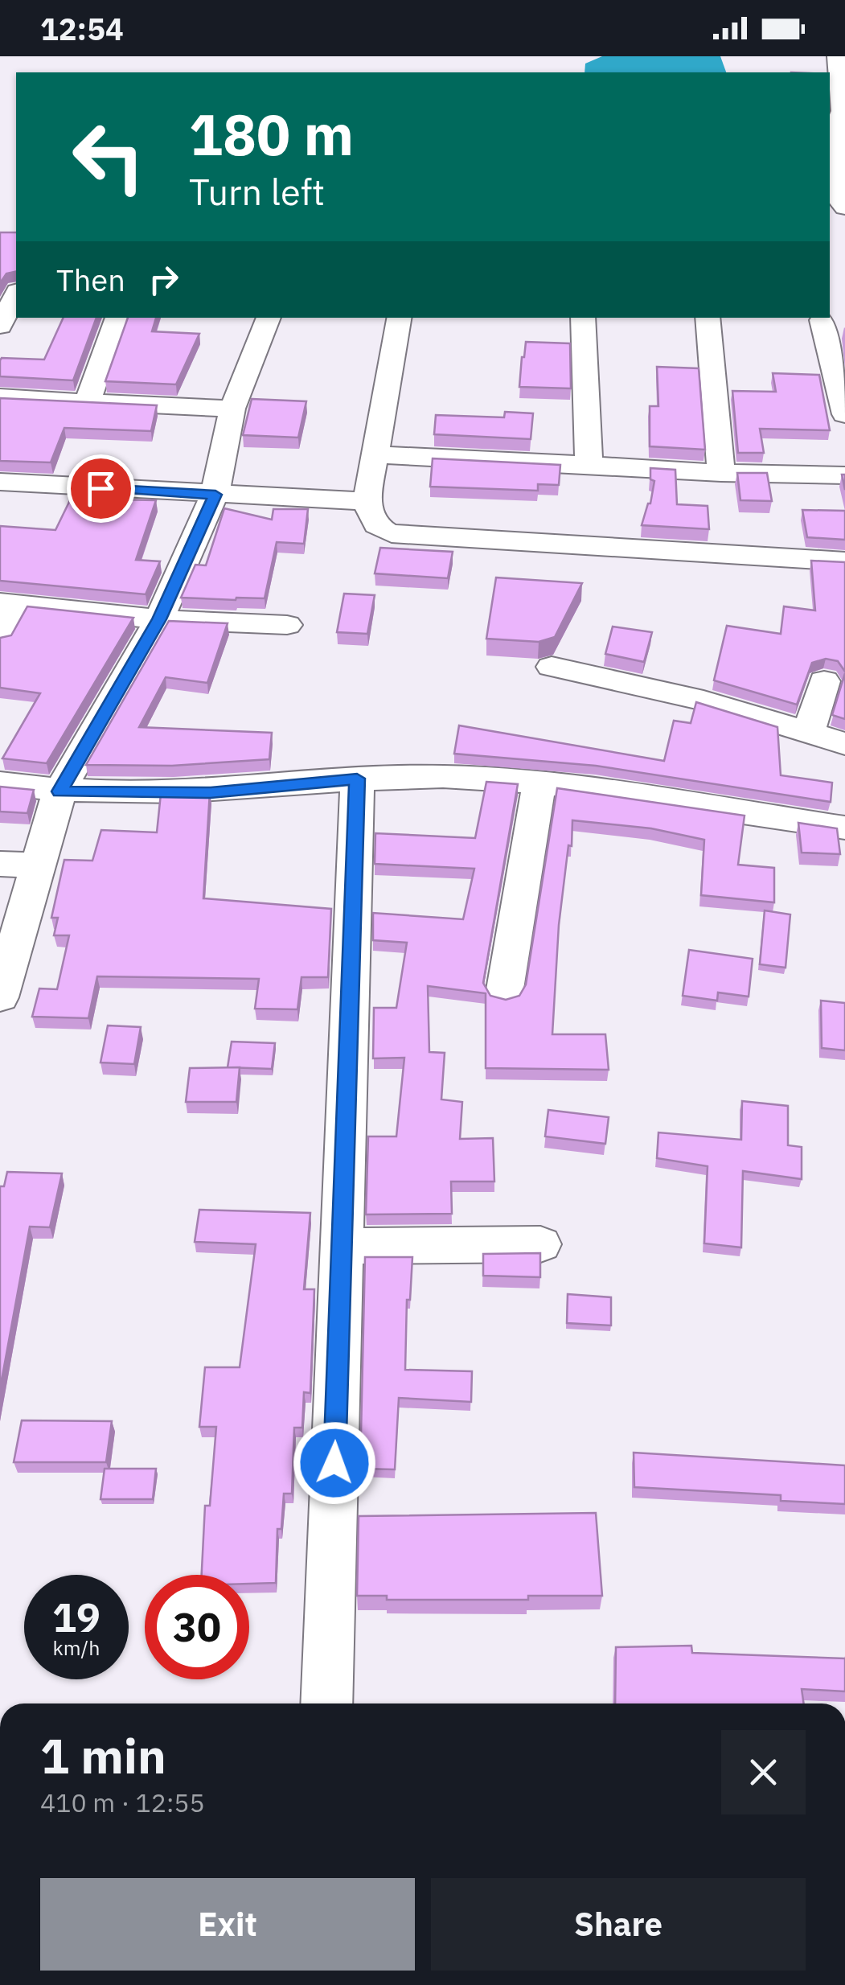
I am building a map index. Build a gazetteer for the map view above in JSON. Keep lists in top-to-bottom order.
{
  "page": {
    "status": "12:54",
    "turn": ["180 m", "Turn left"],
    "then": "Then",
    "speed": "19 km/h",
    "limit": "30",
    "heading": ["1 min", "410 m · 12:55"],
    "buttons": ["Exit", "Share"]
  }
}
